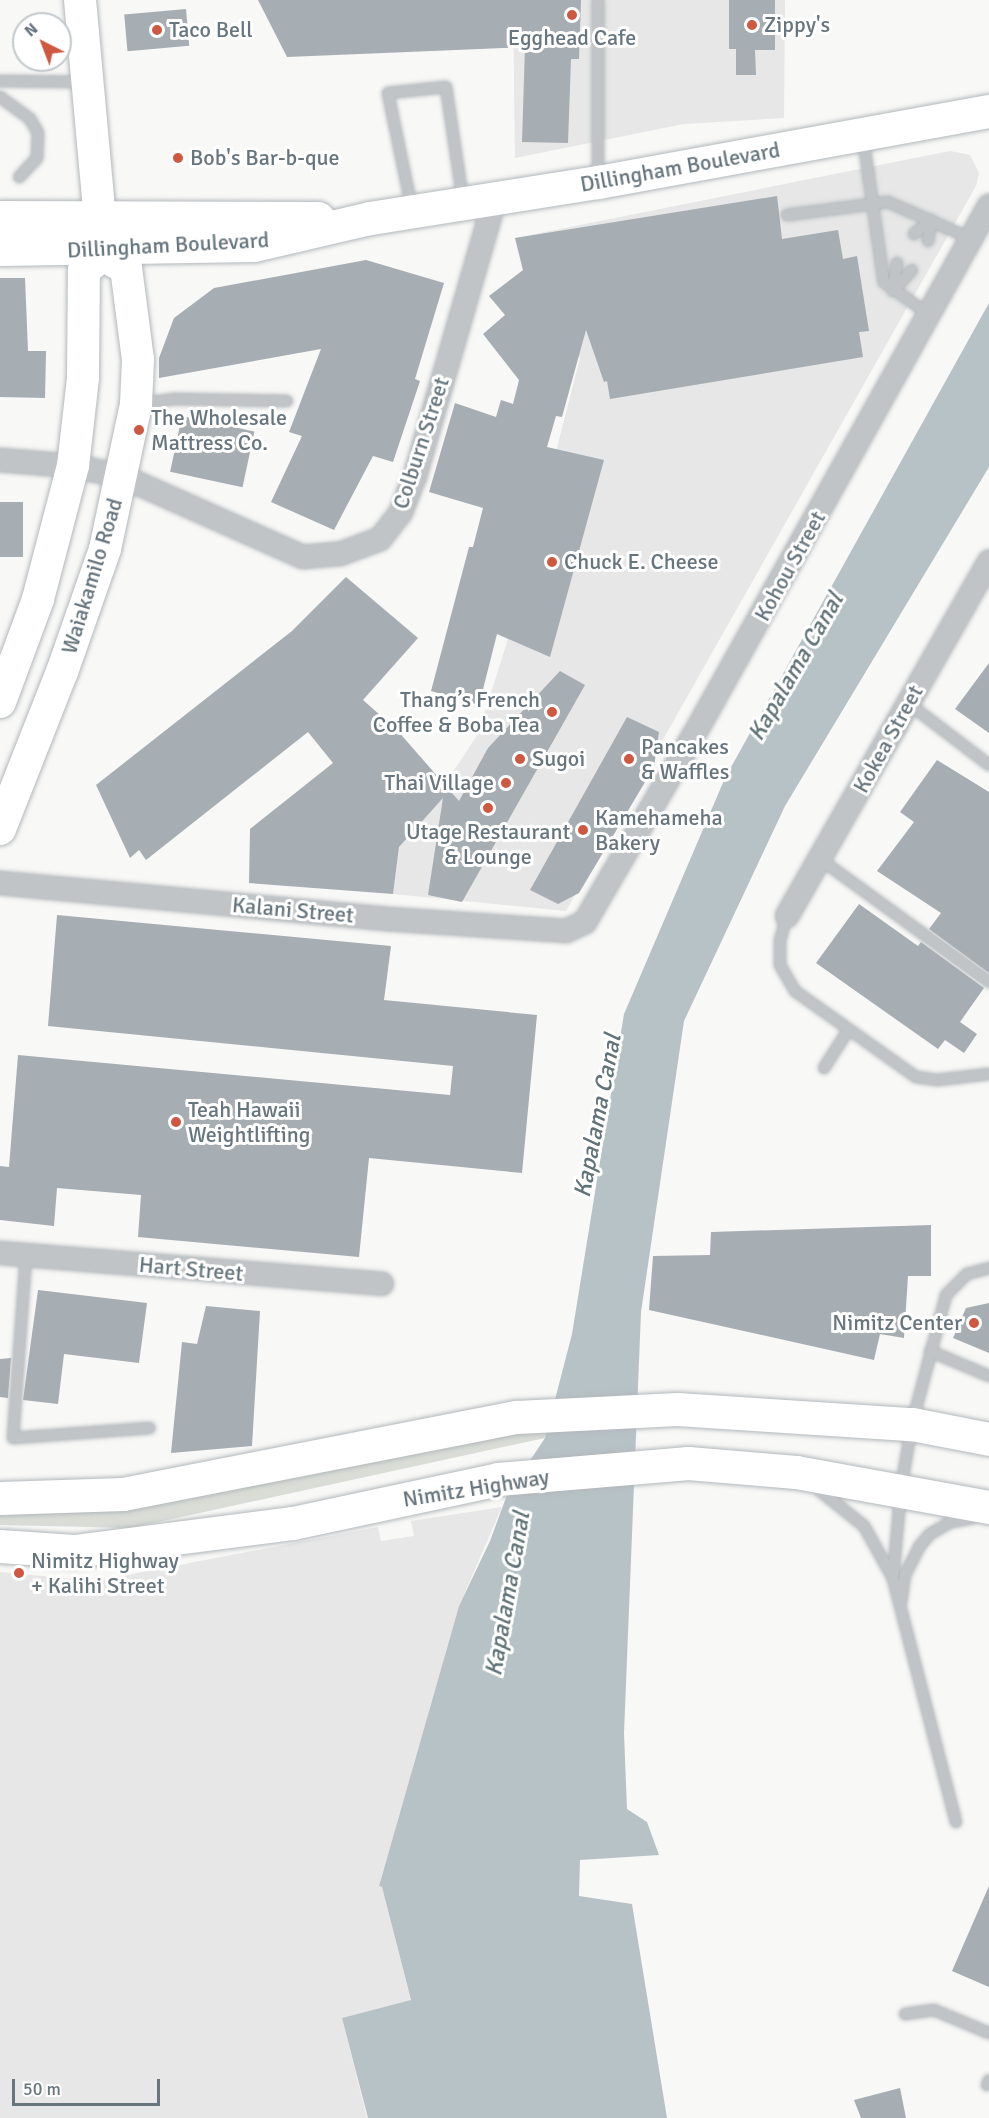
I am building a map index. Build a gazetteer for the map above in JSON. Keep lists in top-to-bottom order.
{
  "streets": {
    "main road": ["Dillingham Boulevard", "Waiakamilo Road", "Nimitz Highway"],
    "street": [
      "Colburn Street",
      "Kohou Street",
      "Kokea Street",
      "Kalani Street",
      "Hart Street"
    ]
  },
  "crossings": [
    ["Dillingham Boulevard", "Colburn Street"],
    ["Dillingham Boulevard", "Waiakamilo Road"],
    ["Colburn Street", "Waiakamilo Road"],
    ["Kohou Street", "Kalani Street"]
  ],
  "water": ["Kapalama Canal"],
  "places": [
    "Egghead Cafe",
    "Zippy's",
    "Taco Bell",
    "Bob's Bar-b-que",
    "The Wholesale Mattress Co.",
    "Chuck E. Cheese",
    "Thang’s French Coffee & Boba Tea",
    "Sugoi",
    "Pancakes & Waffles",
    "Thai Village",
    "Utage Restaurant & Lounge",
    "Kamehameha Bakery",
    "Teah Hawaii Weightlifting",
    "Nimitz Center",
    "Nimitz Highway + Kalihi Street"
  ],
  "scale_bar": "50 m",
  "north": "top left"
}
